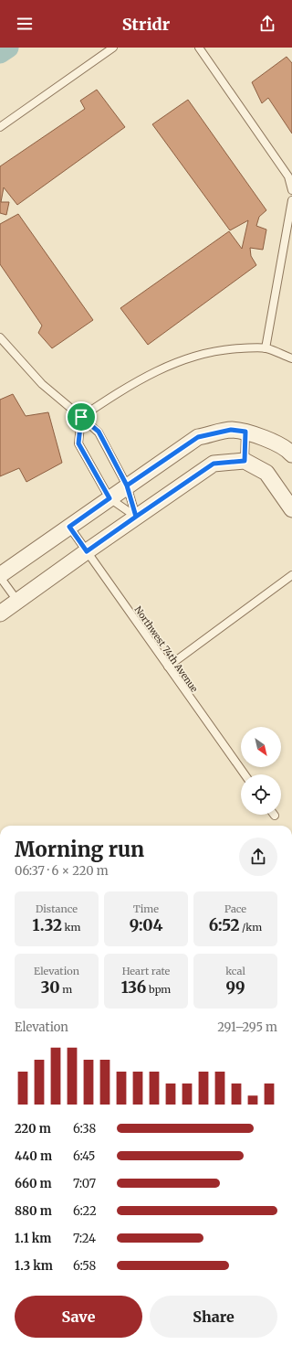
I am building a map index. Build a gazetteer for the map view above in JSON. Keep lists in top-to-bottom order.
{
  "streets": {
    "lane": ["Northwest 74th Avenue"]
  },
  "north": "bottom right",
  "page": {
    "header": "Stridr",
    "heading": ["Morning run", "06:37 · 6 × 220 m"],
    "stats": [
      ["Distance", "1.32 km"],
      ["Time", "9:04"],
      ["Pace", "6:52 /km"],
      ["Elevation", "30 m"],
      ["Heart rate", "136 bpm"],
      ["kcal", "99"]
    ],
    "chart": ["Elevation", "291–295 m"],
    "list": [
      {
        "name": "220 m",
        "note": "6:38"
      },
      {
        "name": "440 m",
        "note": "6:45"
      },
      {
        "name": "660 m",
        "note": "7:07"
      },
      {
        "name": "880 m",
        "note": "6:22"
      },
      {
        "name": "1.1 km",
        "note": "7:24"
      },
      {
        "name": "1.3 km",
        "note": "6:58"
      }
    ],
    "buttons": ["Save", "Share"]
  }
}
